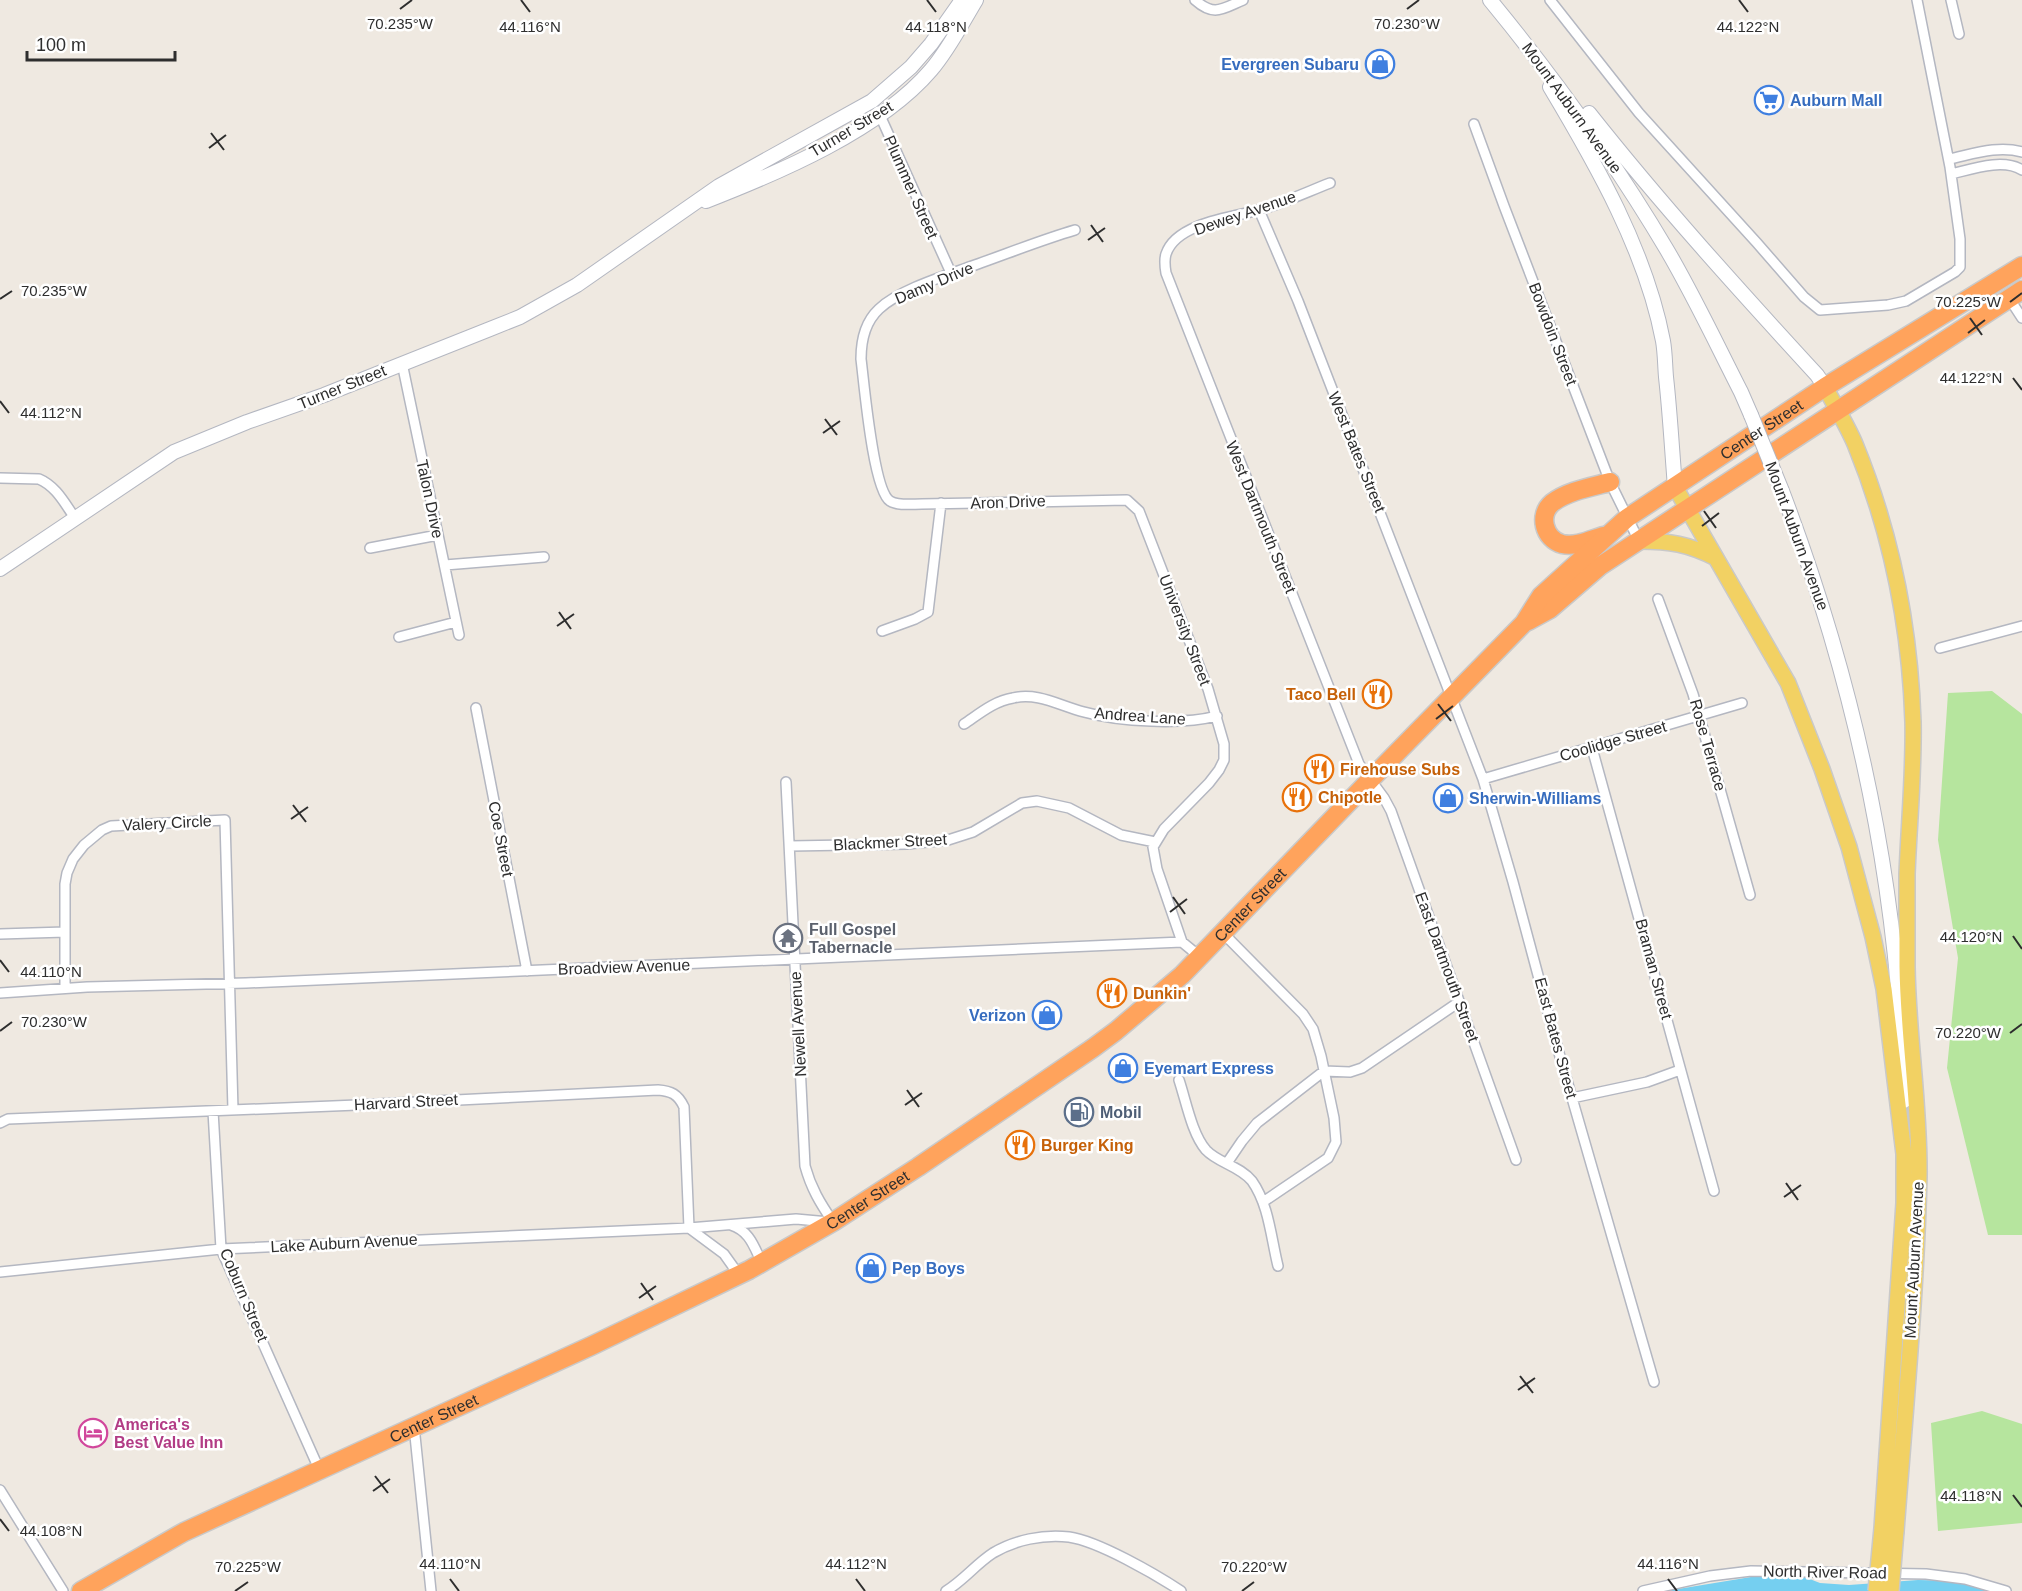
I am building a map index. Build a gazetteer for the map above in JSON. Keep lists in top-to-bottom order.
{
  "streets": {
    "highway": ["Center Street"],
    "main road": ["Mount Auburn Avenue", "Turner Street"],
    "street": [
      "Plummer Street",
      "Dewey Avenue",
      "Damy Drive",
      "Bowdoin Street",
      "West Bates Street",
      "Talon Drive",
      "Aron Drive",
      "West Dartmouth Street",
      "University Street",
      "Andrea Lane",
      "Coolidge Street",
      "Rose Terrace",
      "Valery Circle",
      "Coe Street",
      "Blackmer Street",
      "Broadview Avenue",
      "East Dartmouth Street",
      "Braman Street",
      "Newell Avenue",
      "East Bates Street",
      "Harvard Street",
      "Lake Auburn Avenue",
      "Coburn Street",
      "North River Road"
    ]
  },
  "crossings": [
    ["Turner Street", "Plummer Street"],
    ["Turner Street", "Talon Drive"],
    ["Plummer Street", "Damy Drive"],
    ["Dewey Avenue", "West Bates Street"],
    ["Dewey Avenue", "West Dartmouth Street"],
    ["Damy Drive", "Aron Drive"],
    ["Bowdoin Street", "Center Street"],
    ["Center Street", "West Bates Street"],
    ["Center Street", "West Dartmouth Street"],
    ["Center Street", "East Dartmouth Street"],
    ["Center Street", "Newell Avenue"],
    ["Center Street", "East Bates Street"],
    ["Center Street", "Lake Auburn Avenue"],
    ["Center Street", "Coburn Street"],
    ["West Bates Street", "East Bates Street"],
    ["Aron Drive", "University Street"],
    ["West Dartmouth Street", "East Dartmouth Street"],
    ["University Street", "Andrea Lane"],
    ["University Street", "Blackmer Street"],
    ["Coolidge Street", "Rose Terrace"],
    ["Coolidge Street", "Braman Street"],
    ["Coolidge Street", "East Bates Street"],
    ["Valery Circle", "Broadview Avenue"],
    ["Coe Street", "Broadview Avenue"],
    ["Blackmer Street", "Newell Avenue"],
    ["Broadview Avenue", "Newell Avenue"],
    ["Newell Avenue", "Lake Auburn Avenue"],
    ["Harvard Street", "Lake Auburn Avenue"],
    ["Harvard Street", "Coburn Street"],
    ["Lake Auburn Avenue", "Coburn Street"]
  ],
  "places": {
    "shop": [
      "Evergreen Subaru",
      "Sherwin-Williams",
      "Verizon",
      "Eyemart Express",
      "Pep Boys"
    ],
    "supermarket": ["Auburn Mall"],
    "restaurant": [
      "Taco Bell",
      "Firehouse Subs",
      "Chipotle",
      "Dunkin'",
      "Burger King"
    ],
    "temple": ["Full Gospel Tabernacle"],
    "fuel station": ["Mobil"],
    "hotel": ["America's Best Value Inn"]
  },
  "scale_bar": "100 m",
  "coordinates": [
    "70.235°W",
    "70.230°W",
    "44.116°N",
    "44.118°N",
    "44.122°N",
    "70.225°W",
    "44.112°N",
    "44.120°N",
    "44.110°N",
    "70.220°W",
    "44.108°N"
  ]
}
